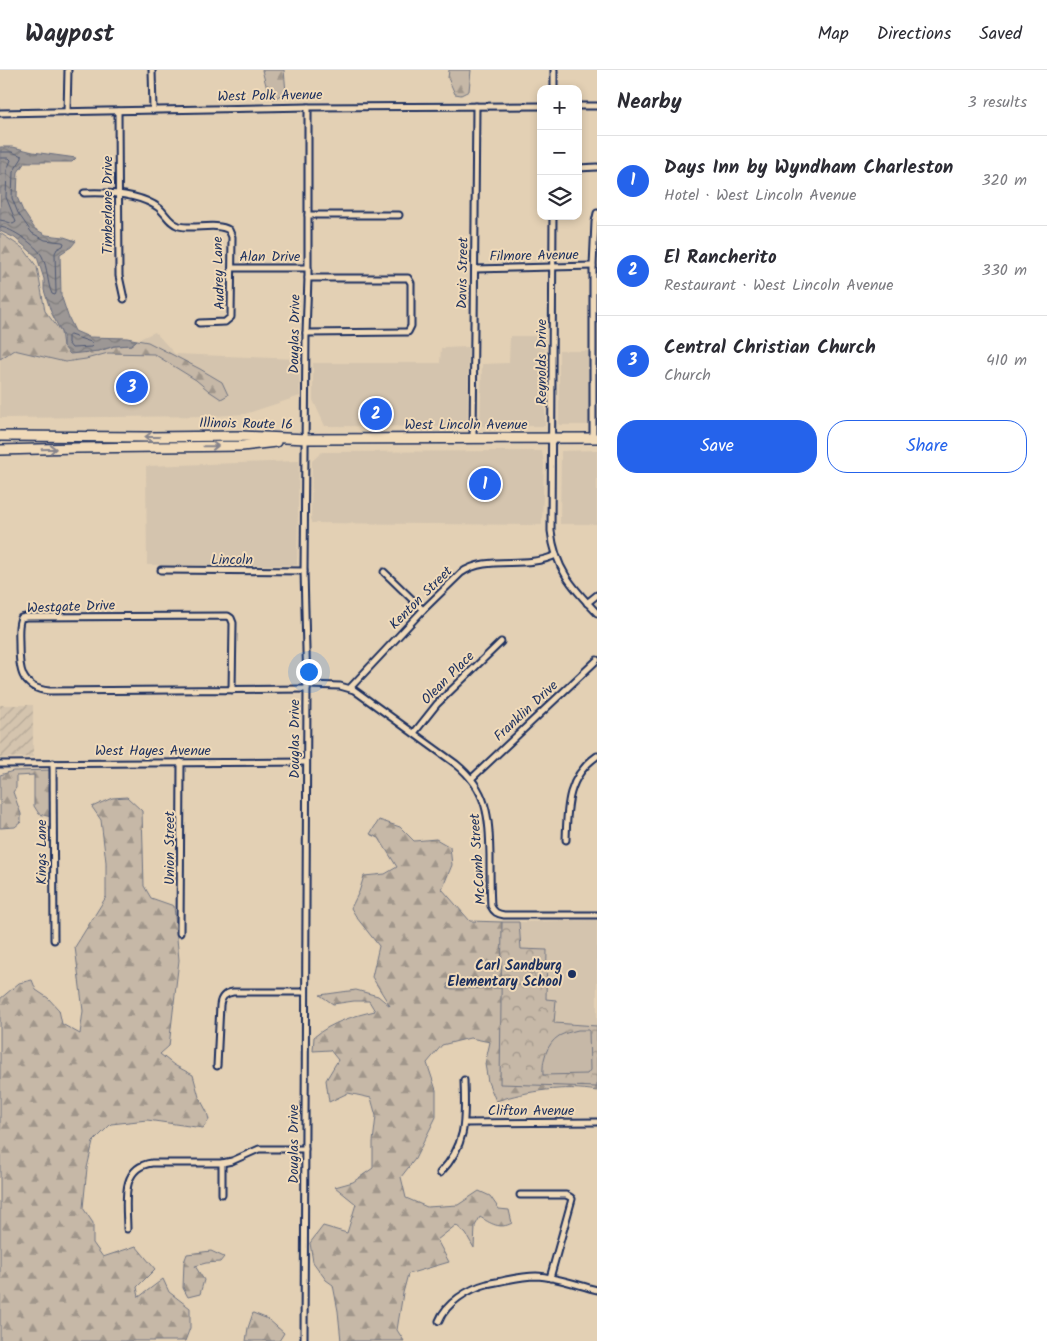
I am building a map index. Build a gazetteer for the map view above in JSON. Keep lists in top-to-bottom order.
{
  "streets": {
    "main road": ["Illinois Route 16", "West Lincoln Avenue"],
    "street": [
      "West Polk Avenue",
      "Timberlane Drive",
      "Filmore Avenue",
      "Alan Drive",
      "Audrey Lane",
      "Davis Street",
      "Douglas Drive",
      "Reynolds Drive",
      "Lincoln",
      "Kenton Street",
      "Westgate Drive",
      "Olean Place",
      "Franklin Drive",
      "West Hayes Avenue",
      "Union Street",
      "Kings Lane",
      "McComb Street",
      "Clifton Avenue"
    ]
  },
  "crossings": [
    ["West Polk Avenue", "Timberlane Drive"],
    ["West Polk Avenue", "Davis Street"],
    ["West Polk Avenue", "Douglas Drive"],
    ["Timberlane Drive", "Audrey Lane"],
    ["Filmore Avenue", "Davis Street"],
    ["Filmore Avenue", "Reynolds Drive"],
    ["Alan Drive", "Audrey Lane"],
    ["Alan Drive", "Douglas Drive"],
    ["Davis Street", "West Lincoln Avenue"],
    ["Douglas Drive", "Illinois Route 16"],
    ["Douglas Drive", "West Lincoln Avenue"],
    ["Douglas Drive", "Lincoln"],
    ["Douglas Drive", "Westgate Drive"],
    ["Douglas Drive", "West Hayes Avenue"],
    ["Douglas Drive", "McComb Street"],
    ["Reynolds Drive", "West Lincoln Avenue"],
    ["Reynolds Drive", "Kenton Street"],
    ["Illinois Route 16", "West Lincoln Avenue"],
    ["Kenton Street", "McComb Street"],
    ["Westgate Drive", "McComb Street"],
    ["Olean Place", "McComb Street"],
    ["Franklin Drive", "McComb Street"],
    ["West Hayes Avenue", "Union Street"],
    ["West Hayes Avenue", "Kings Lane"]
  ],
  "places": ["Carl Sandburg Elementary School"],
  "page": {
    "header": "Waypost",
    "nav": ["Map", "Directions", "Saved"],
    "heading": ["Nearby", "3 results"],
    "map_buttons": ["+", "−"],
    "list": [
      {
        "mark": "1",
        "name": "Days Inn by Wyndham Charleston",
        "note": "Hotel · West Lincoln Avenue",
        "value": "320 m"
      },
      {
        "mark": "2",
        "name": "El Rancherito",
        "note": "Restaurant · West Lincoln Avenue",
        "value": "330 m"
      },
      {
        "mark": "3",
        "name": "Central Christian Church",
        "note": "Church",
        "value": "410 m"
      }
    ],
    "pins": ["3", "2", "1"],
    "buttons": ["Save", "Share"]
  }
}
